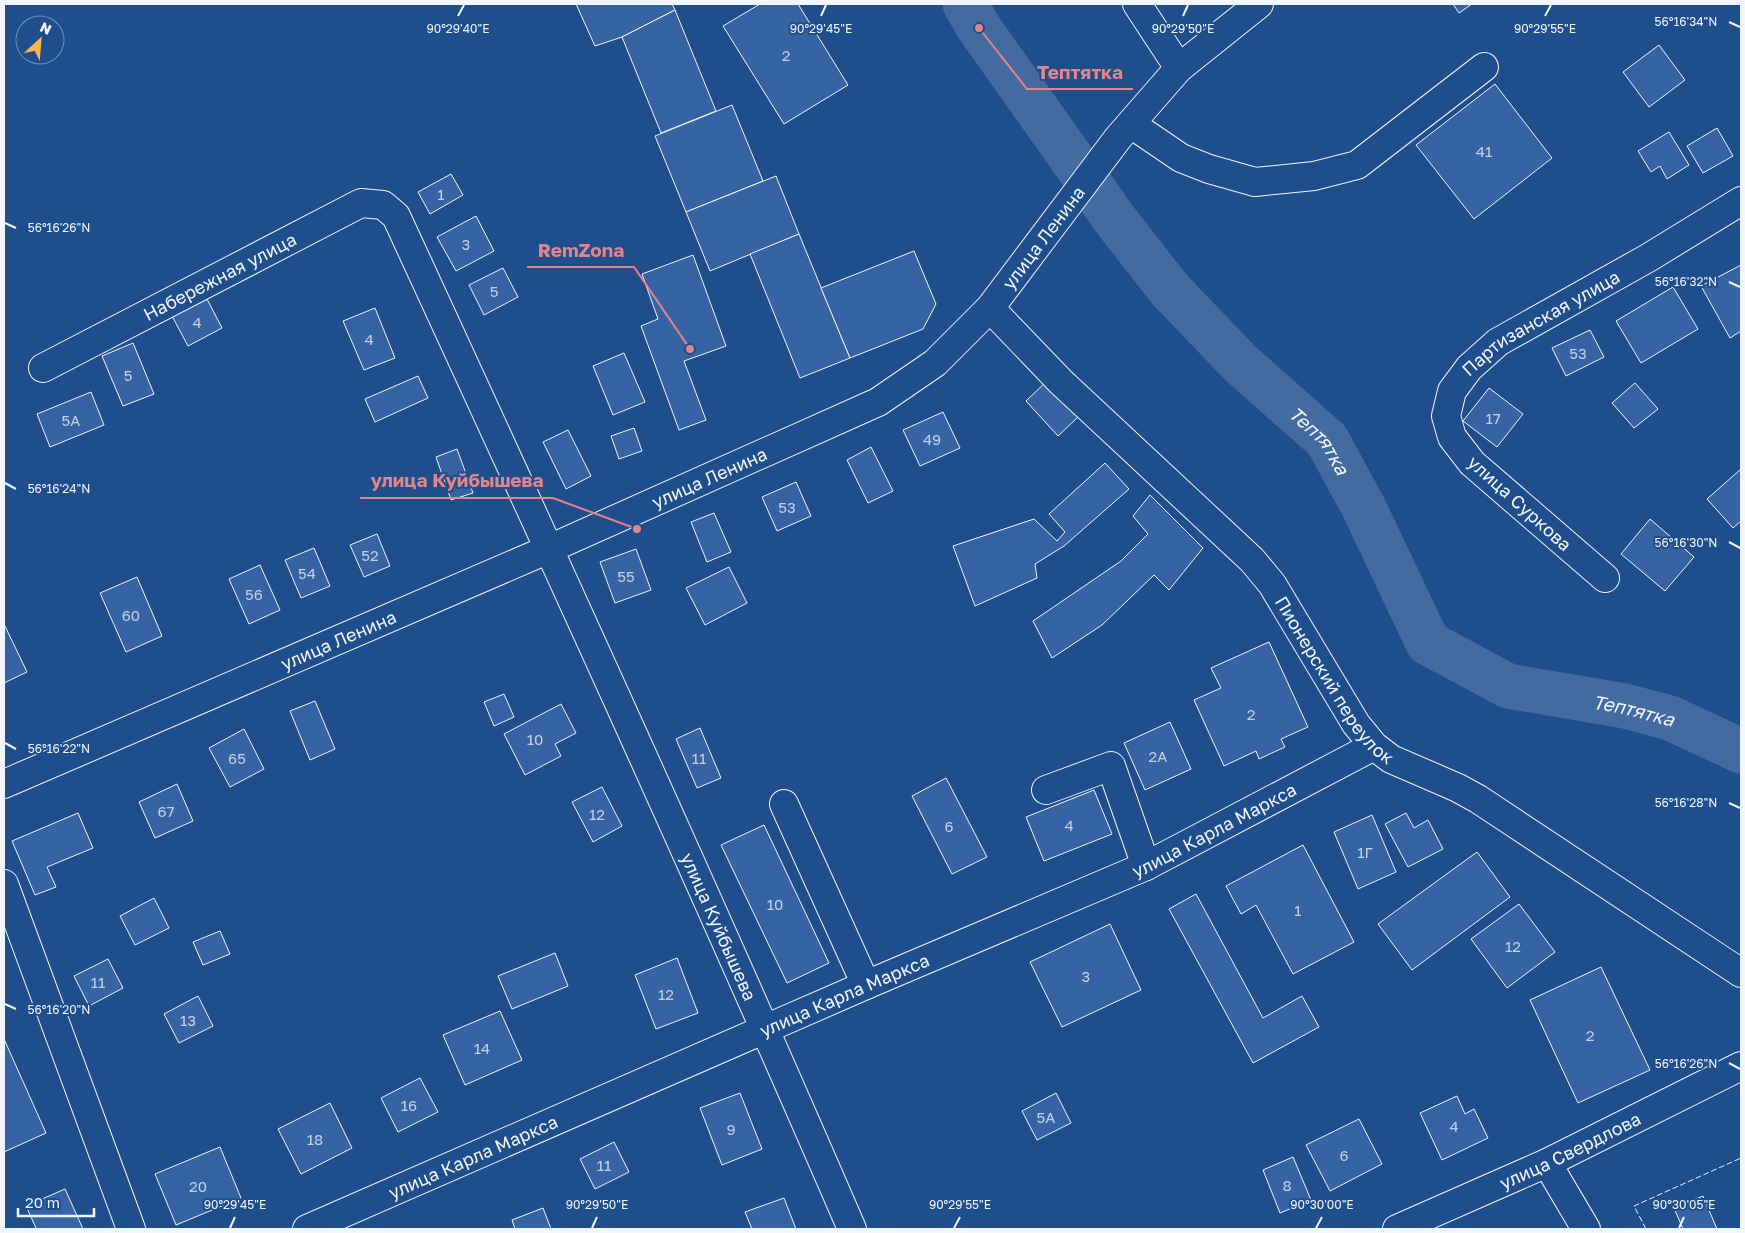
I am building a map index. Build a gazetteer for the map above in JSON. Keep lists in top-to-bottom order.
{
  "streets": {
    "street": [
      "улица Ленина",
      "Набережная улица",
      "Партизанская улица",
      "улица Суркова",
      "Пионерский переулок",
      "улица Карла Маркса",
      "улица Куйбышева",
      "улица Свердлова"
    ]
  },
  "crossings": [
    ["улица Ленина", "Пионерский переулок"],
    ["улица Ленина", "улица Куйбышева"],
    ["Набережная улица", "улица Куйбышева"],
    ["Партизанская улица", "улица Суркова"],
    ["Пионерский переулок", "улица Карла Маркса"],
    ["улица Карла Маркса", "улица Куйбышева"]
  ],
  "water": ["Тептятка"],
  "places": ["Тептятка", "RemZona", "улица Куйбышева"],
  "house_numbers": [
    "2",
    "41",
    "1",
    "3",
    "5",
    "4",
    "4",
    "53",
    "5",
    "17",
    "5А",
    "49",
    "53",
    "52",
    "54",
    "55",
    "56",
    "60",
    "2",
    "10",
    "2А",
    "65",
    "11",
    "67",
    "12",
    "4",
    "6",
    "1Г",
    "10",
    "1",
    "12",
    "3",
    "11",
    "12",
    "13",
    "2",
    "14",
    "16",
    "5А",
    "4",
    "9",
    "18",
    "6",
    "11",
    "8",
    "20"
  ],
  "scale_bar": "20 m",
  "north": "top right",
  "coordinates": [
    "56°16'34\"N",
    "90°29'40\"E",
    "90°29'45\"E",
    "90°29'50\"E",
    "90°29'55\"E",
    "56°16'26\"N",
    "56°16'32\"N",
    "56°16'24\"N",
    "56°16'30\"N",
    "56°16'22\"N",
    "56°16'28\"N",
    "56°16'20\"N",
    "90°30'00\"E",
    "90°30'05\"E"
  ]
}
